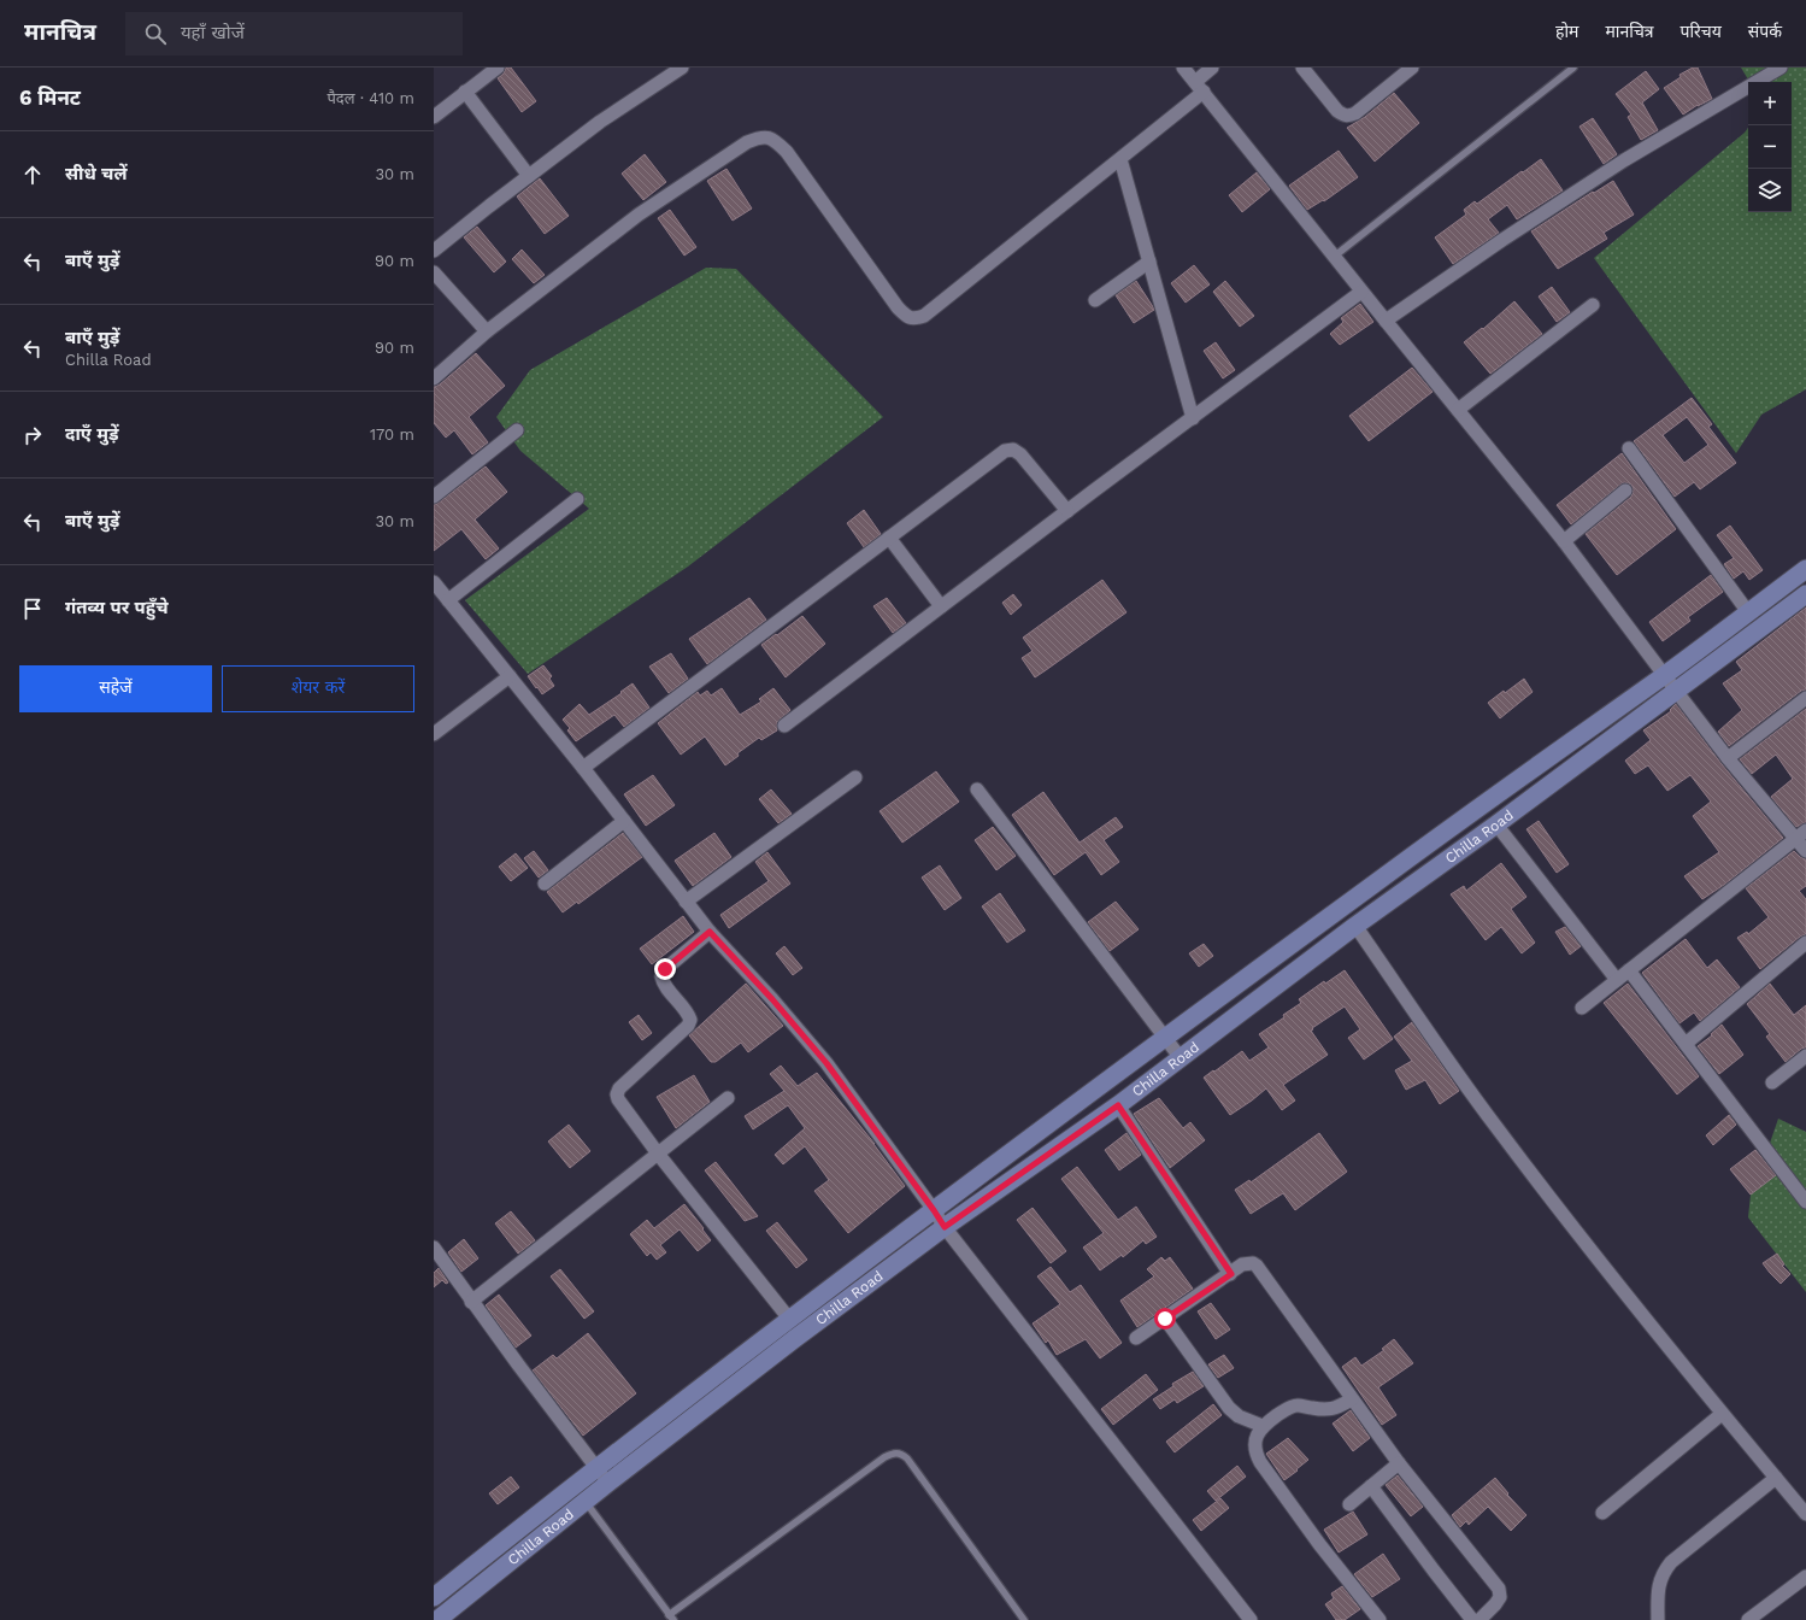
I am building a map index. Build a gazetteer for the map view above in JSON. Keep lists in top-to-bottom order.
{
  "streets": {
    "main road": ["Chilla Road"]
  },
  "page": {
    "header": "मानचित्र",
    "search": "यहाँ खोजें",
    "nav": [
      "होम",
      "मानचित्र",
      "परिचय",
      "संपर्क"
    ],
    "heading": ["6 मिनट", "पैदल · 410 m"],
    "map_buttons": ["+", "−"],
    "list": [
      ["सीधे चलें", "30 m"],
      ["बाएँ मुड़ें", "90 m"],
      ["बाएँ मुड़ें", "Chilla Road", "90 m"],
      ["दाएँ मुड़ें", "170 m"],
      ["बाएँ मुड़ें", "30 m"],
      "गंतव्य पर पहुँचे"
    ],
    "buttons": ["सहेजें", "शेयर करें"]
  }
}
